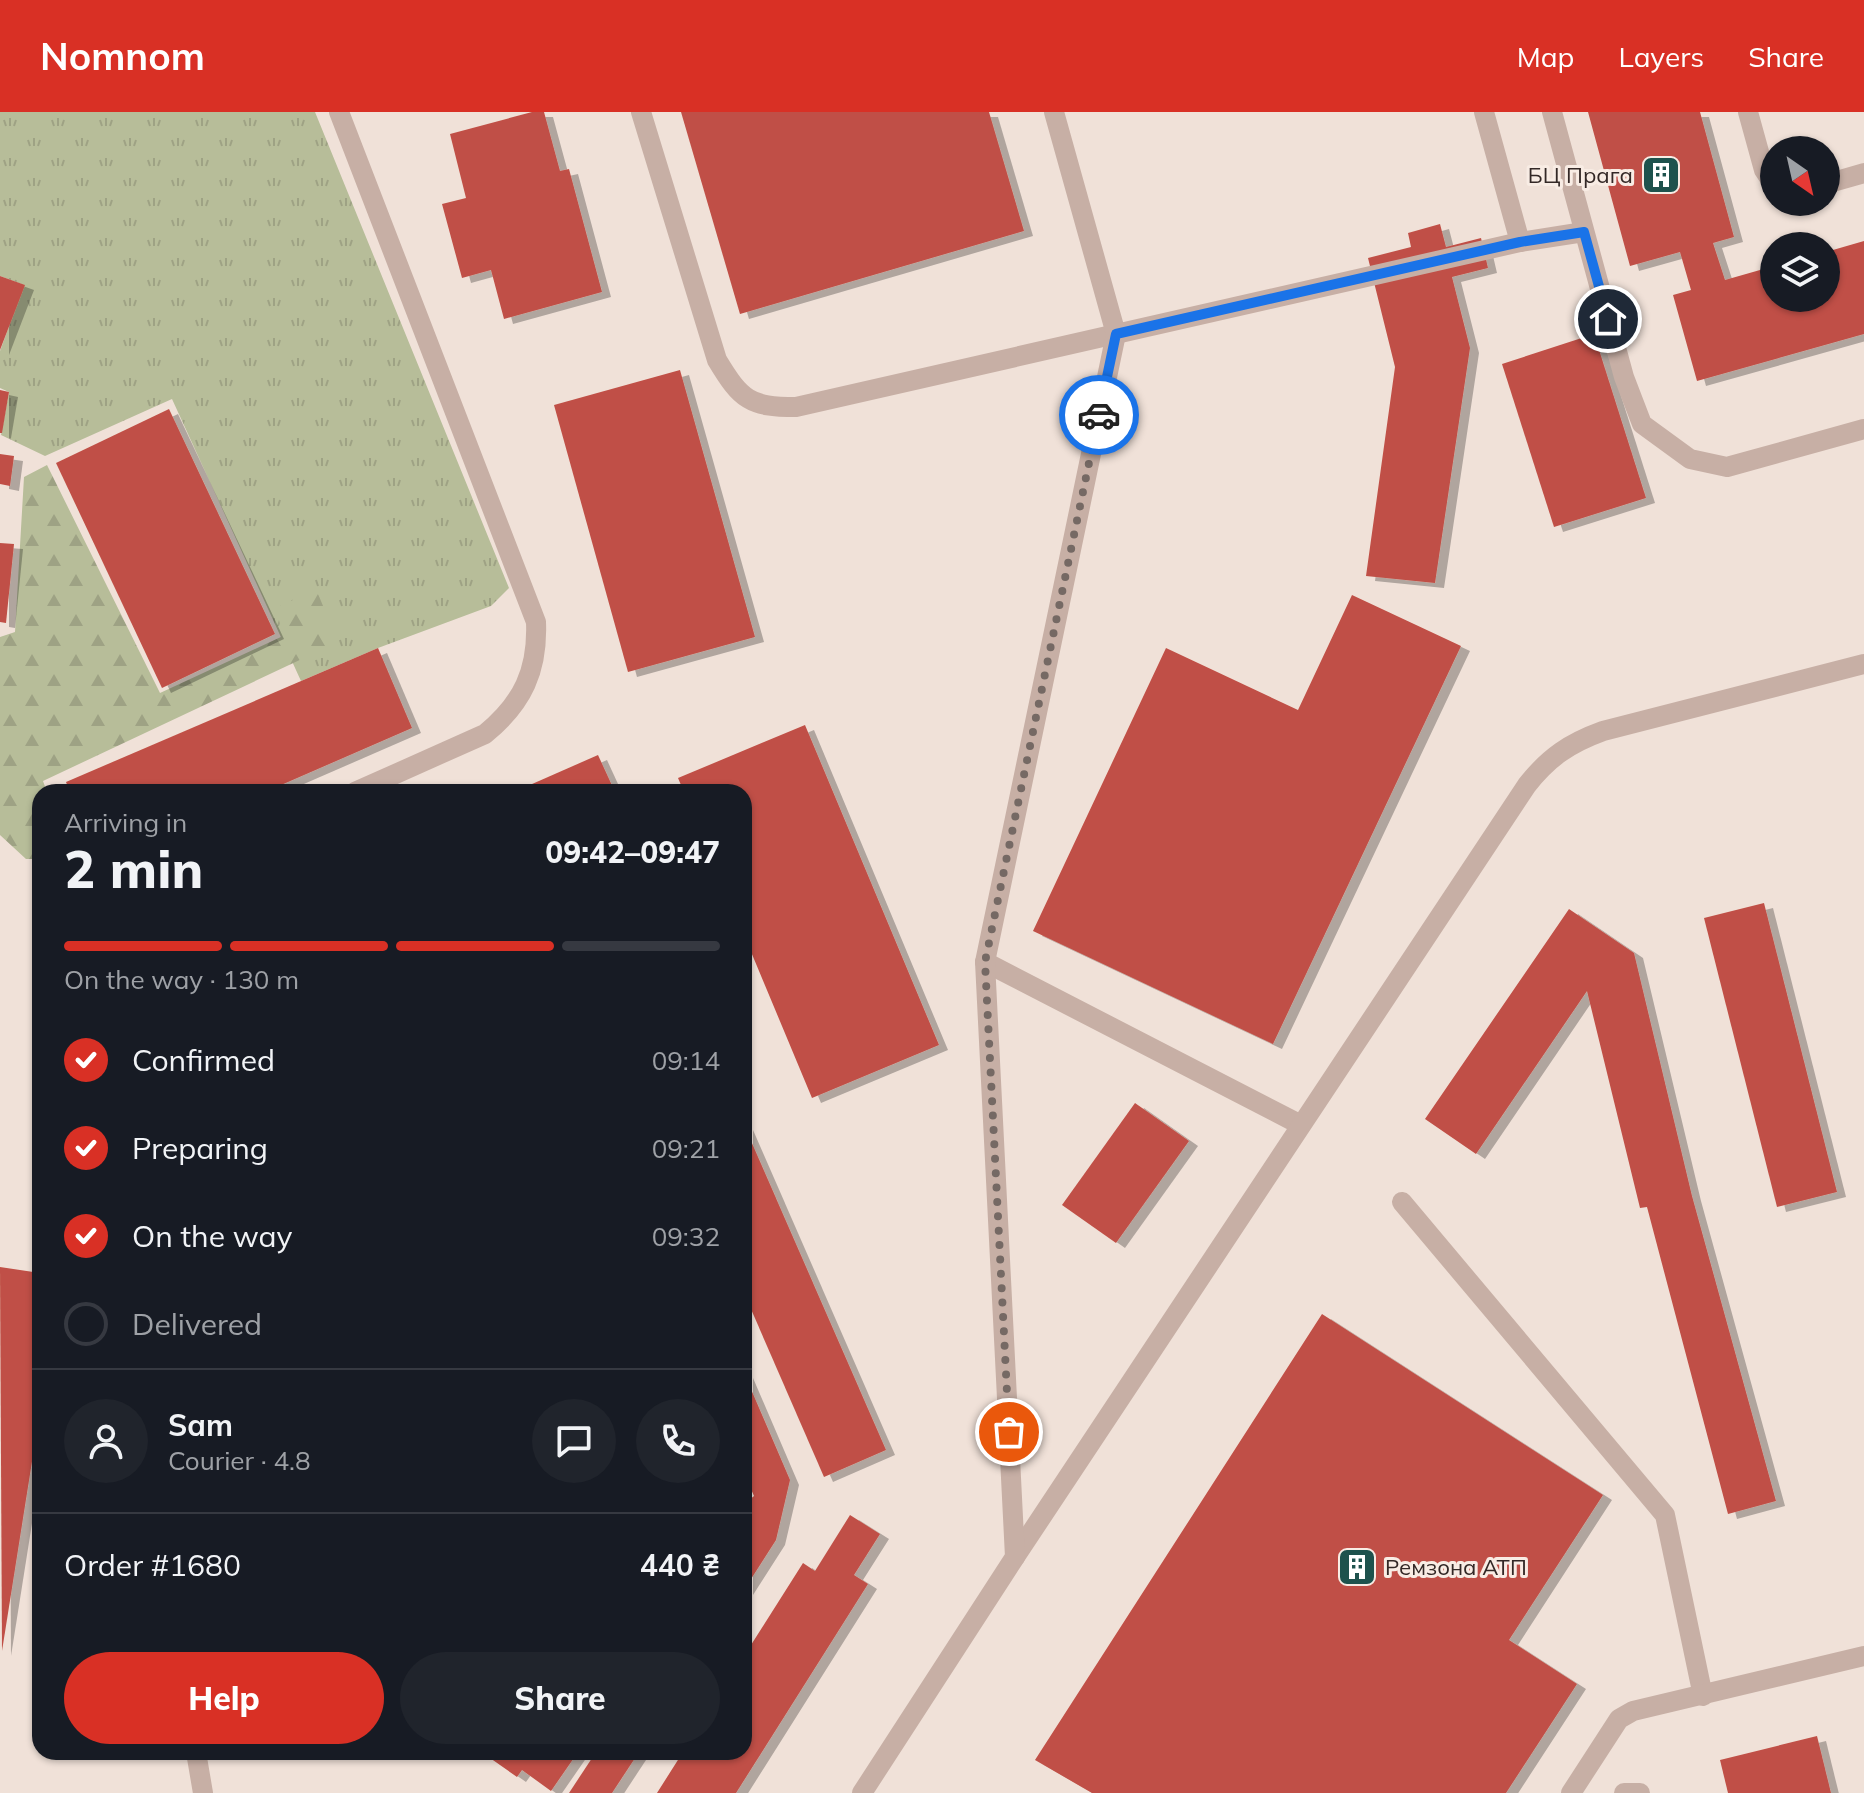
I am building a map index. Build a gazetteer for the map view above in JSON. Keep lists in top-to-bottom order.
{
  "places": {
    "building": ["БЦ Прага", "Ремзона АТП"]
  },
  "north": "bottom right",
  "page": {
    "header": "Nomnom",
    "nav": ["Map", "Layers", "Share"],
    "heading": ["2 min", "Arriving in", "09:42–09:47"],
    "panel": [
      "Sam",
      "Courier · 4.8",
      "Order #1680",
      "440 ₴"
    ],
    "bar": "On the way · 130 m",
    "list": [
      ["Confirmed", "09:14"],
      ["Preparing", "09:21"],
      ["On the way", "09:32"],
      "Delivered"
    ],
    "buttons": ["Help", "Share"]
  }
}
